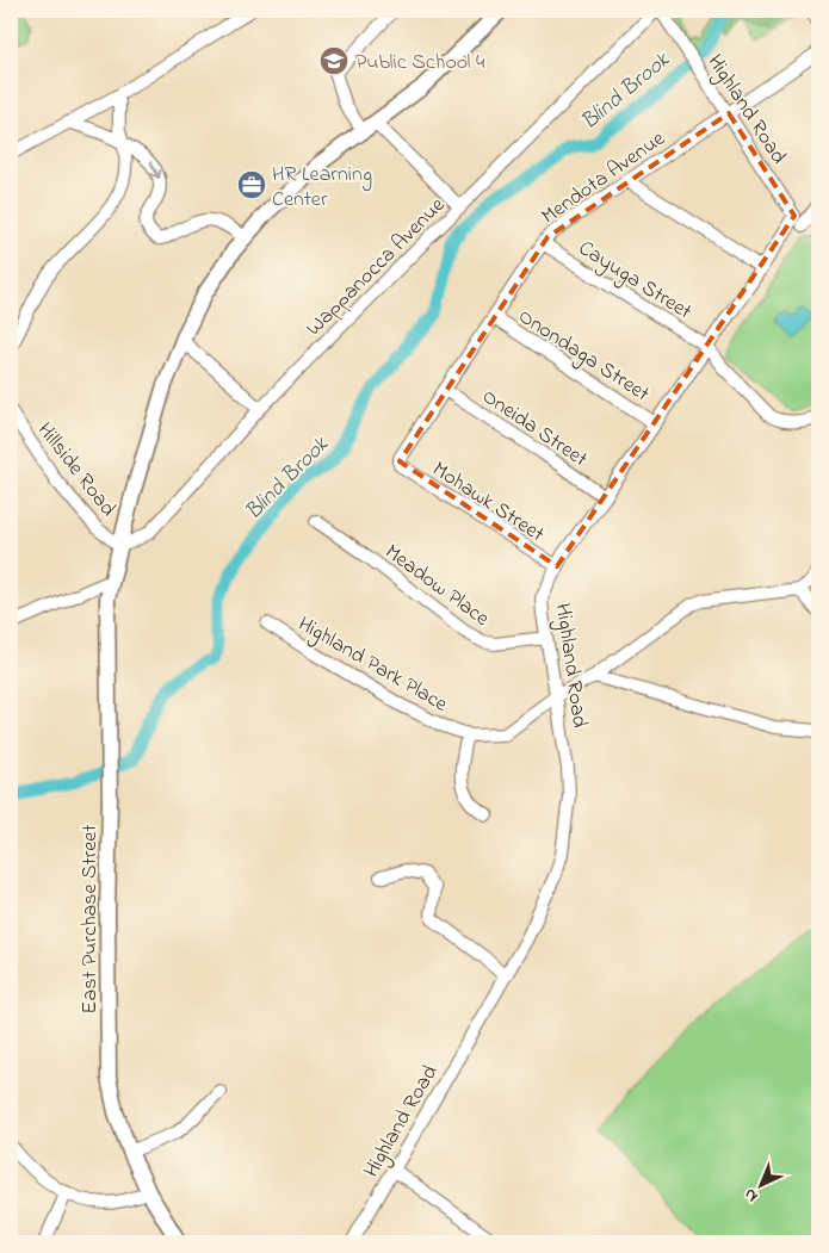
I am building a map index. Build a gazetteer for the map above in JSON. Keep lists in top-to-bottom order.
{
  "streets": {
    "main road": ["East Purchase Street"],
    "street": [
      "Highland Road",
      "Mendota Avenue",
      "Wappanocca Avenue",
      "Cayuga Street",
      "Onondaga Street",
      "Oneida Street",
      "Hillside Road",
      "Mohawk Street",
      "Meadow Place",
      "Highland Park Place"
    ]
  },
  "crossings": [
    ["Highland Road", "Mendota Avenue"],
    ["Highland Road", "Wappanocca Avenue"],
    ["Highland Road", "Cayuga Street"],
    ["Highland Road", "Onondaga Street"],
    ["Highland Road", "Oneida Street"],
    ["Highland Road", "Mohawk Street"],
    ["Highland Road", "Meadow Place"],
    ["Highland Road", "Highland Park Place"],
    ["Mendota Avenue", "Cayuga Street"],
    ["Mendota Avenue", "Onondaga Street"],
    ["Mendota Avenue", "Oneida Street"],
    ["Mendota Avenue", "Mohawk Street"],
    ["Wappanocca Avenue", "Hillside Road"],
    ["Wappanocca Avenue", "East Purchase Street"],
    ["Hillside Road", "East Purchase Street"]
  ],
  "water": ["Blind Brook"],
  "places": {
    "school or university": ["Public School 4"],
    "office": ["HR Learning Center"]
  },
  "north": "bottom left"
}
